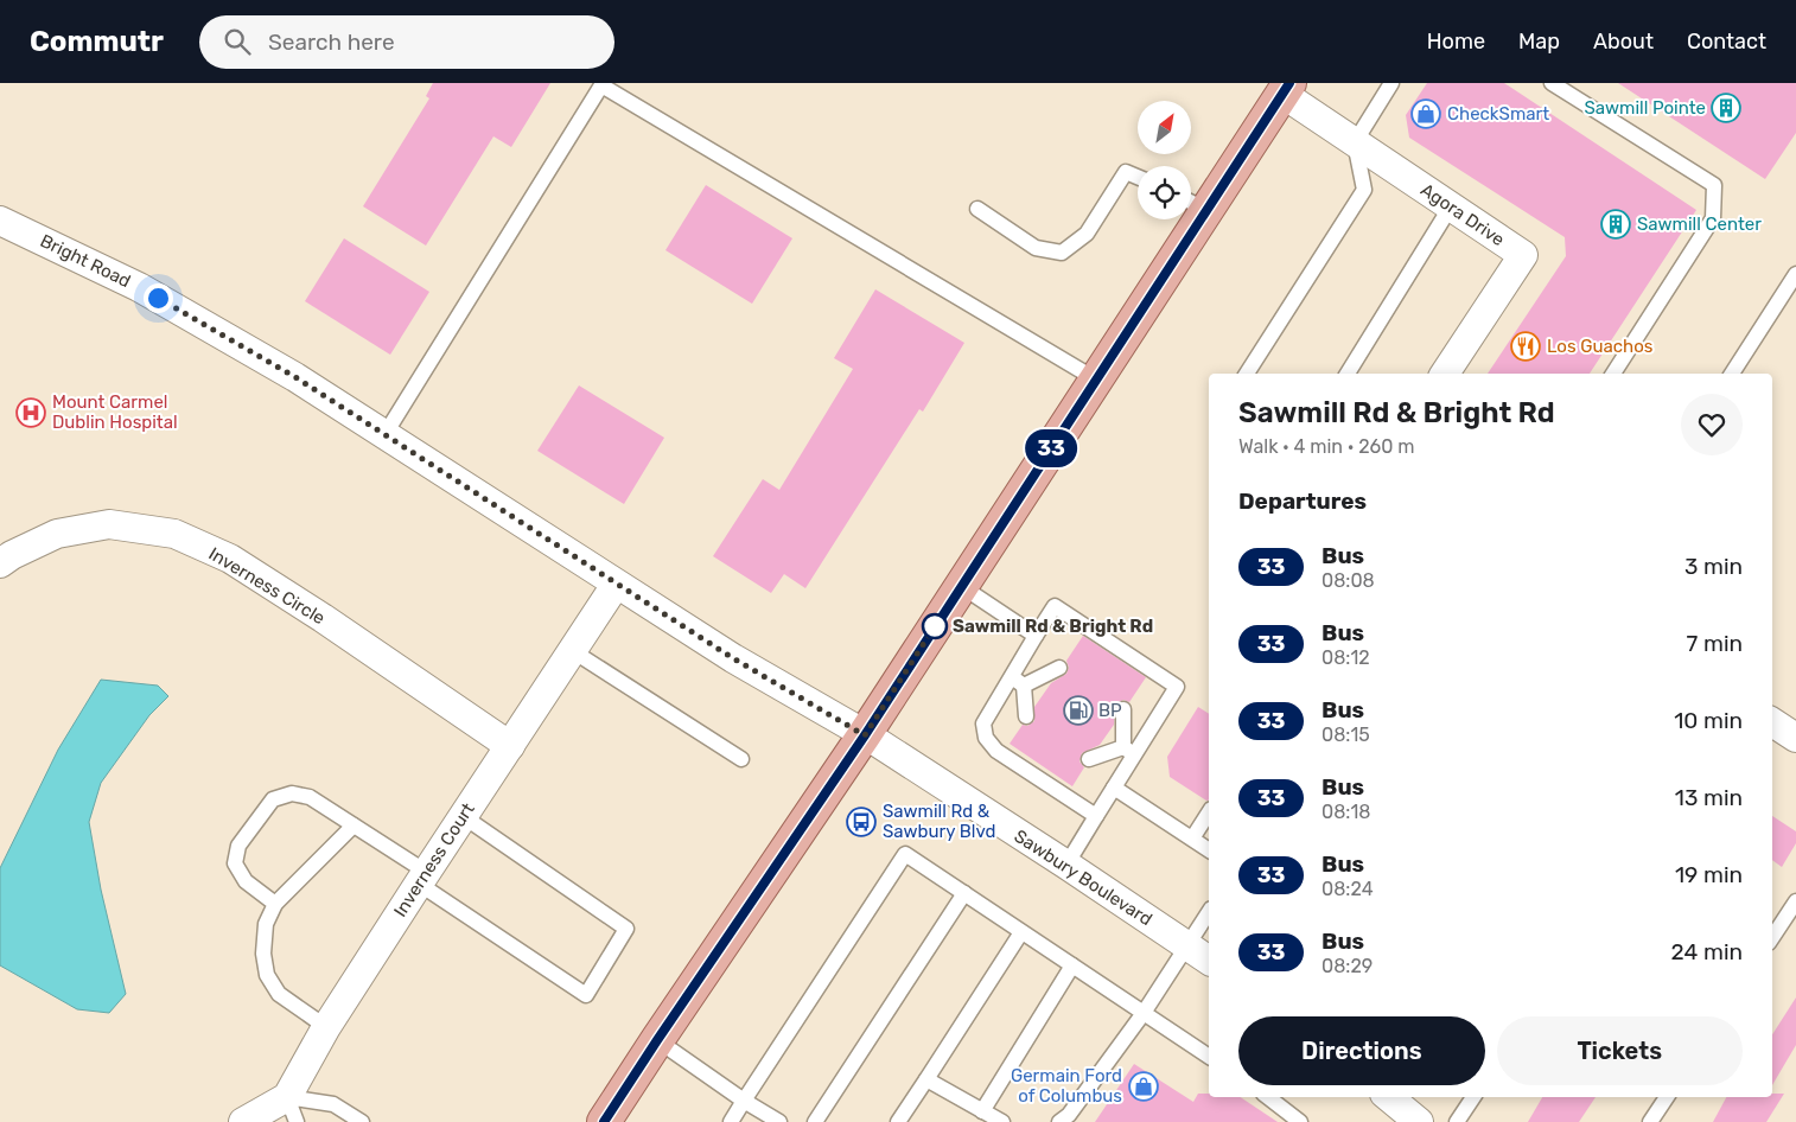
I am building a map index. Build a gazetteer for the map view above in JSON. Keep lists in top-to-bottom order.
{
  "streets": {
    "street": [
      "Agora Drive",
      "Bright Road",
      "Inverness Circle",
      "Inverness Court",
      "Sawbury Boulevard"
    ]
  },
  "crossings": [
    ["Bright Road", "Inverness Court"],
    ["Bright Road", "Sawbury Boulevard"],
    ["Inverness Circle", "Inverness Court"]
  ],
  "places": {
    "building": ["Sawmill Pointe", "Sawmill Center"],
    "shop": ["CheckSmart", "Germain Ford of Columbus"],
    "restaurant": ["Los Guachos"],
    "hospital": ["Mount Carmel Dublin Hospital"],
    "other": ["Sawmill Rd & Bright Rd"],
    "fuel station": ["BP"],
    "bus stop": ["Sawmill Rd & Sawbury Blvd"]
  },
  "lines": ["bus line 33"],
  "north": "top right",
  "page": {
    "header": "Commutr",
    "search": "Search here",
    "nav": [
      "Home",
      "Map",
      "About",
      "Contact"
    ],
    "on_map": "33",
    "heading": [
      ["Sawmill Rd & Bright Rd", "Walk · 4 min · 260 m"],
      "Departures"
    ],
    "list": [
      {
        "mark": "33",
        "name": "Bus",
        "note": "08:08",
        "value": "3 min"
      },
      {
        "mark": "33",
        "name": "Bus",
        "note": "08:12",
        "value": "7 min"
      },
      {
        "mark": "33",
        "name": "Bus",
        "note": "08:15",
        "value": "10 min"
      },
      {
        "mark": "33",
        "name": "Bus",
        "note": "08:18",
        "value": "13 min"
      },
      {
        "mark": "33",
        "name": "Bus",
        "note": "08:24",
        "value": "19 min"
      },
      {
        "mark": "33",
        "name": "Bus",
        "note": "08:29",
        "value": "24 min"
      }
    ],
    "buttons": ["Directions", "Tickets"]
  }
}
